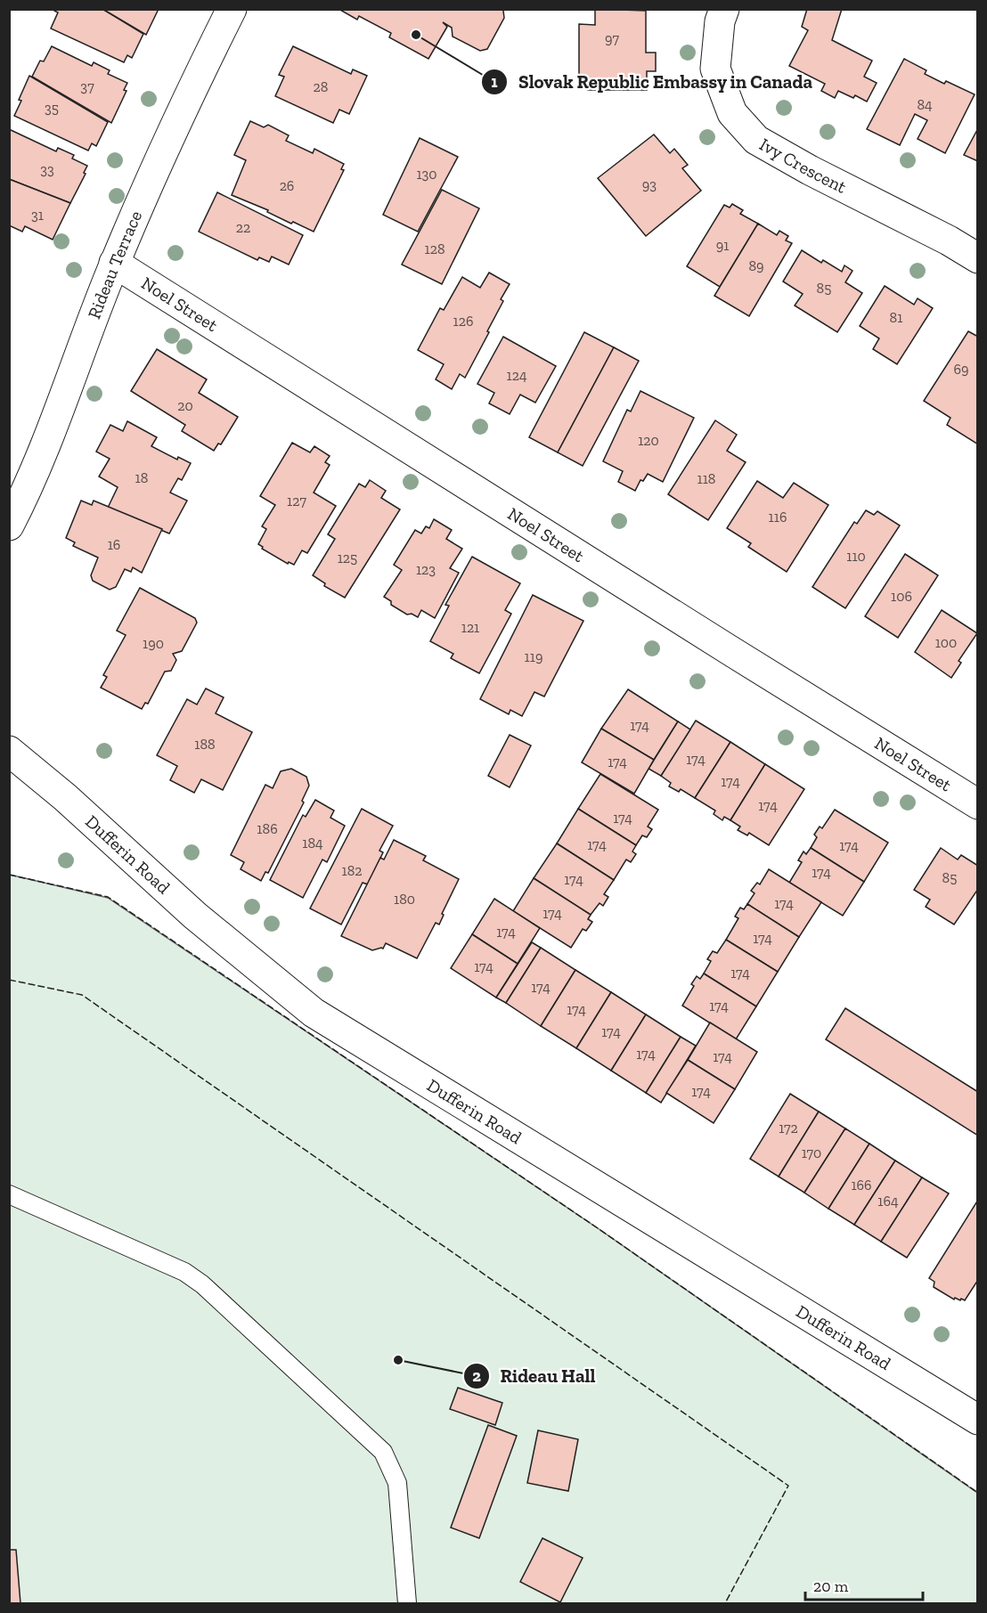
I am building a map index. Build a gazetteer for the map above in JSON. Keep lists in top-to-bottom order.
{
  "streets": {
    "street": [
      "Ivy Crescent",
      "Rideau Terrace",
      "Noel Street",
      "Dufferin Road"
    ]
  },
  "crossings": [
    ["Rideau Terrace", "Noel Street"]
  ],
  "places": ["Slovak Republic Embassy in Canada", "Rideau Hall"],
  "house_numbers": [
    "97",
    "37",
    "28",
    "84",
    "35",
    "33",
    "130",
    "93",
    "26",
    "31",
    "22",
    "91",
    "128",
    "89",
    "85",
    "81",
    "126",
    "69",
    "124",
    "20",
    "120",
    "18",
    "118",
    "127",
    "116",
    "16",
    "110",
    "125",
    "123",
    "106",
    "121",
    "100",
    "190",
    "119",
    "174",
    "188",
    "174",
    "174",
    "174",
    "174",
    "174",
    "186",
    "184",
    "174",
    "174",
    "182",
    "174",
    "85",
    "174",
    "180",
    "174",
    "174",
    "174",
    "174",
    "174",
    "174",
    "174",
    "174",
    "174",
    "174",
    "174",
    "174",
    "174",
    "172",
    "170",
    "166",
    "164"
  ],
  "scale_bar": "20 m"
}
